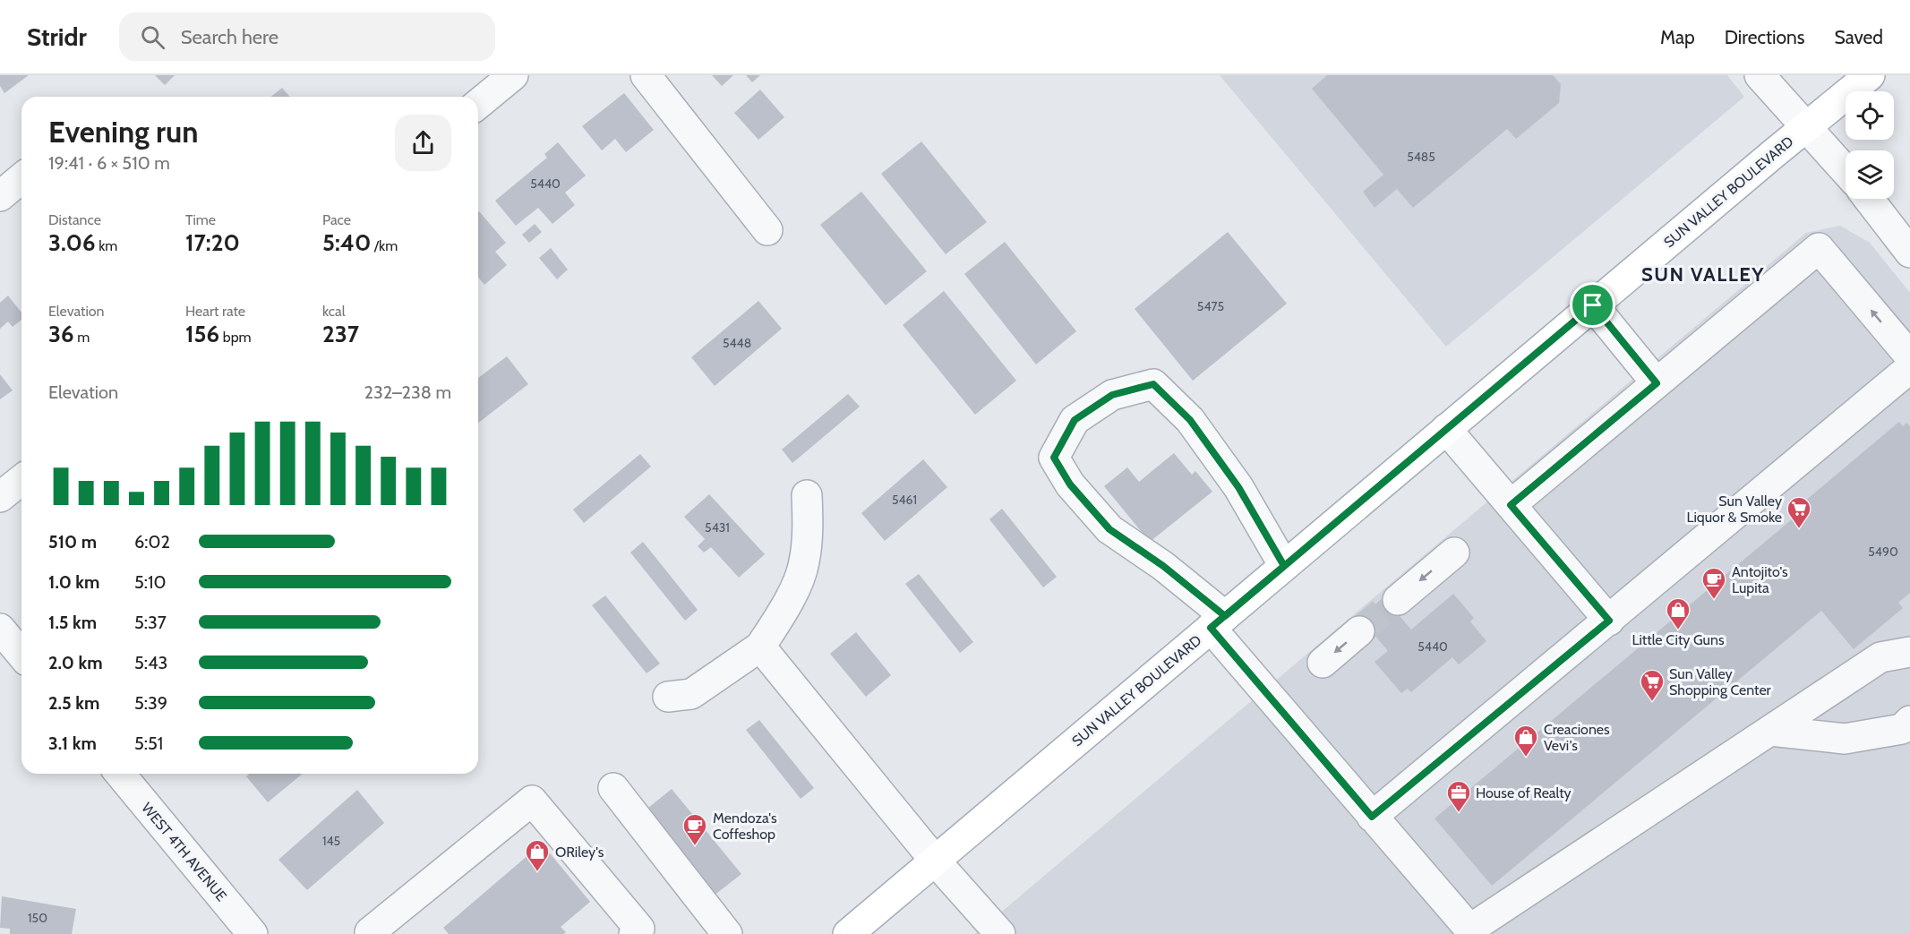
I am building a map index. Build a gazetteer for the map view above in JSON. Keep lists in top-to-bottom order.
{
  "streets": {
    "main road": ["SUN VALLEY BOULEVARD"],
    "street": ["WEST 4TH AVENUE"]
  },
  "districts": ["SUN VALLEY"],
  "places": {
    "supermarket": ["Sun Valley Liquor & Smoke", "Sun Valley Shopping Center"],
    "cafe": ["Antojito's Lupita", "Mendoza's Coffeshop"],
    "shop": ["Little City Guns", "Creaciones Vevi's", "ORiley's"],
    "office": ["House of Realty"]
  },
  "house_numbers": [
    "5485",
    "5440",
    "5475",
    "5448",
    "5461",
    "5431",
    "5490",
    "5440",
    "145",
    "150"
  ],
  "page": {
    "header": "Stridr",
    "search": "Search here",
    "nav": ["Map", "Directions", "Saved"],
    "heading": ["Evening run", "19:41 · 6 × 510 m"],
    "stats": [
      ["Distance", "3.06 km"],
      ["Time", "17:20"],
      ["Pace", "5:40 /km"],
      ["Elevation", "36 m"],
      ["Heart rate", "156 bpm"],
      ["kcal", "237"]
    ],
    "chart": ["Elevation", "232–238 m"],
    "list": [
      {
        "name": "510 m",
        "note": "6:02"
      },
      {
        "name": "1.0 km",
        "note": "5:10"
      },
      {
        "name": "1.5 km",
        "note": "5:37"
      },
      {
        "name": "2.0 km",
        "note": "5:43"
      },
      {
        "name": "2.5 km",
        "note": "5:39"
      },
      {
        "name": "3.1 km",
        "note": "5:51"
      }
    ]
  }
}
